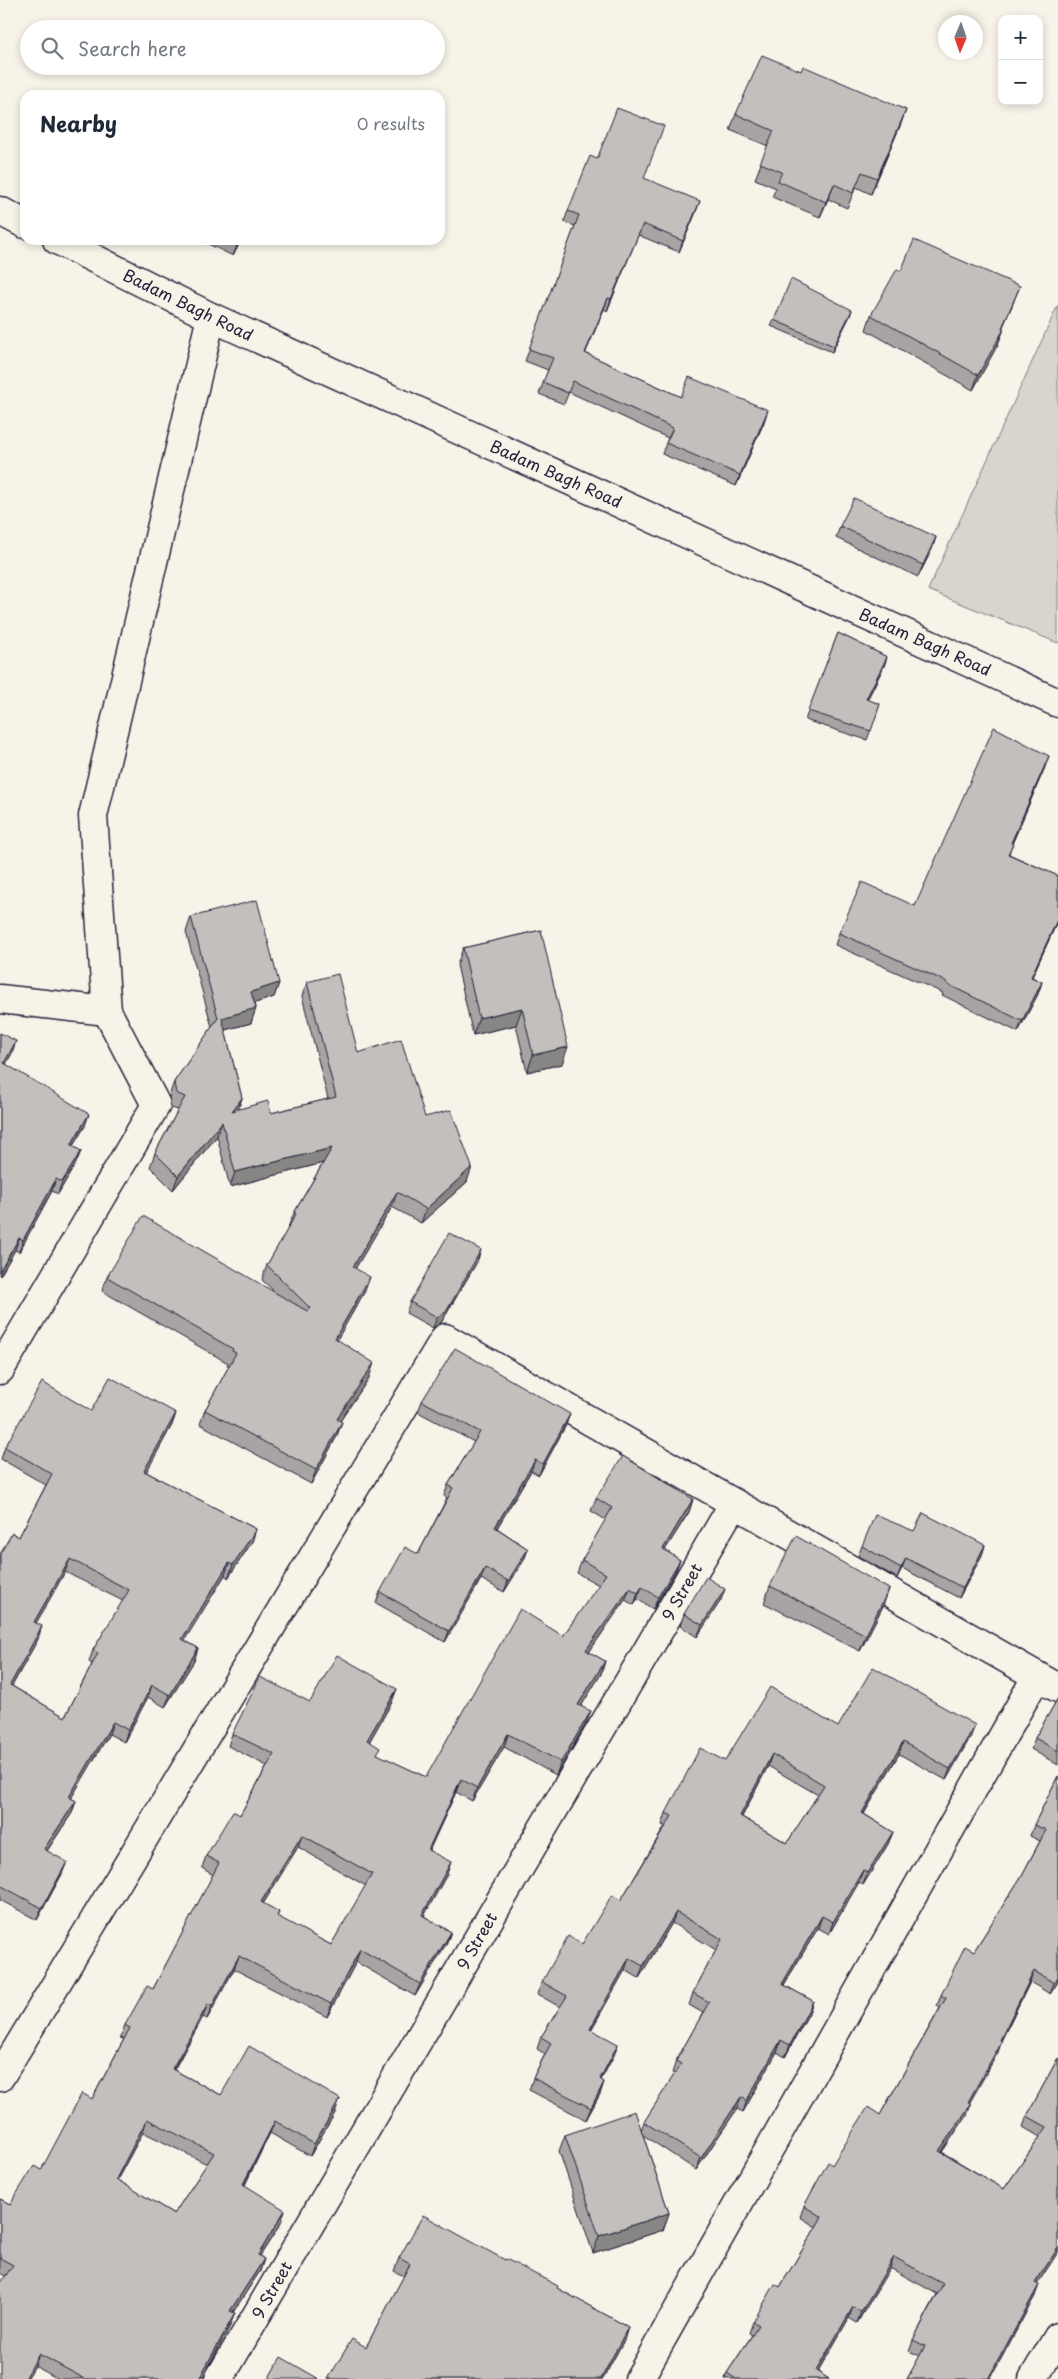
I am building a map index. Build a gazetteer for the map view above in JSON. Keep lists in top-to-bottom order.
{
  "streets": {
    "street": ["Badam Bagh Road", "9 Street"]
  },
  "north": "bottom",
  "page": {
    "map_buttons": ["+", "−"],
    "search": "Search here",
    "heading": ["Nearby", "0 results"]
  }
}
